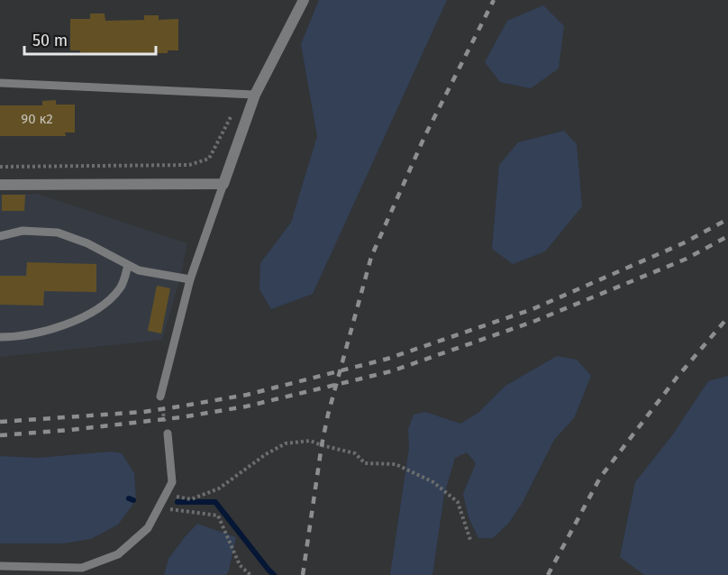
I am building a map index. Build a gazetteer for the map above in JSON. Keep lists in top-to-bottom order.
{
  "house_numbers": ["90 к2"],
  "scale_bar": "50 m"
}
